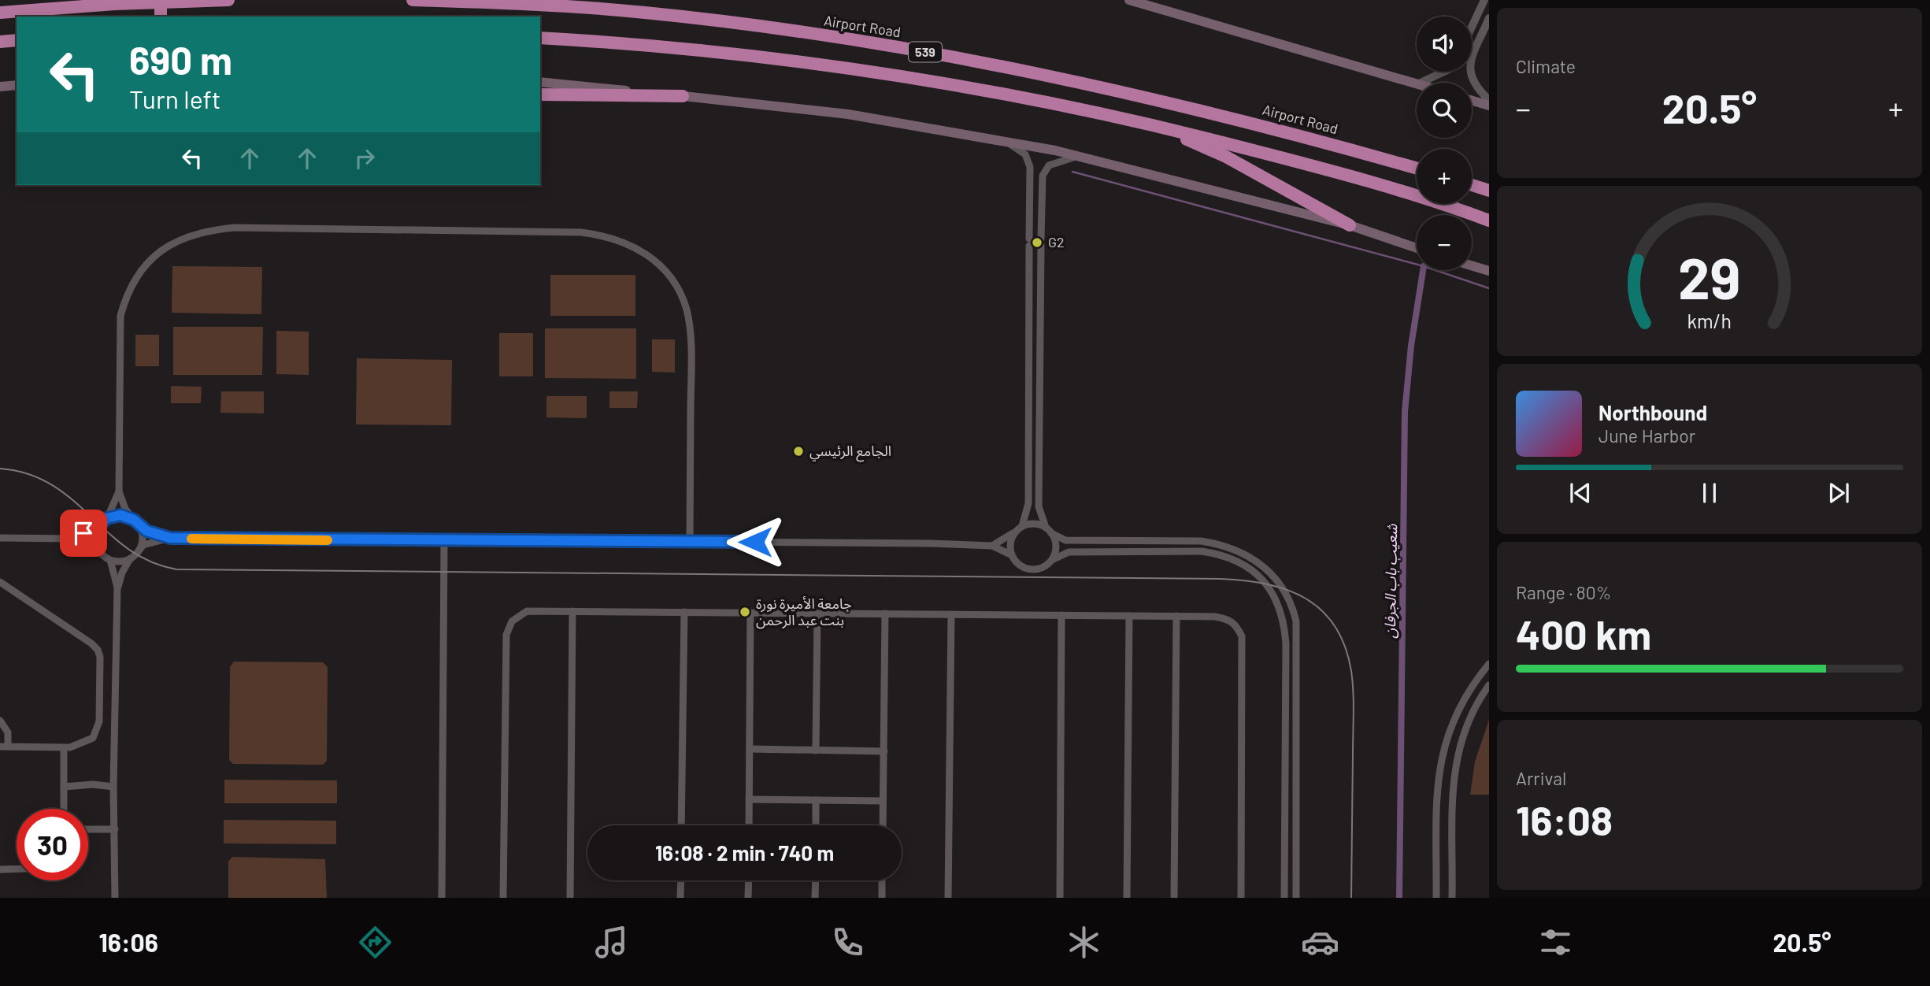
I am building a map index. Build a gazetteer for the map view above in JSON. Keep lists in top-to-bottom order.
{
  "streets": {
    "highway": ["Airport Road", "539"]
  },
  "water": ["شعيب باب الجرفان"],
  "places": ["G2", "الجامع الرئيسي", "جامعة الأميرة نورة بنت عبد الرحمن"],
  "page": {
    "tile": [
      "Climate",
      ["Range · 80%", "400 km"],
      ["Arrival", "16:08"]
    ],
    "map_buttons": ["+", "−"],
    "turn": ["690 m", "Turn left"],
    "heat": ["−", "20.5°", "+"],
    "song": ["Northbound", "June Harbor"],
    "limit": "30",
    "trip": "16:08 · 2 min · 740 m",
    "tabs": ["16:06", "20.5°"],
    "gauge": ["29", "km/h"]
  }
}
